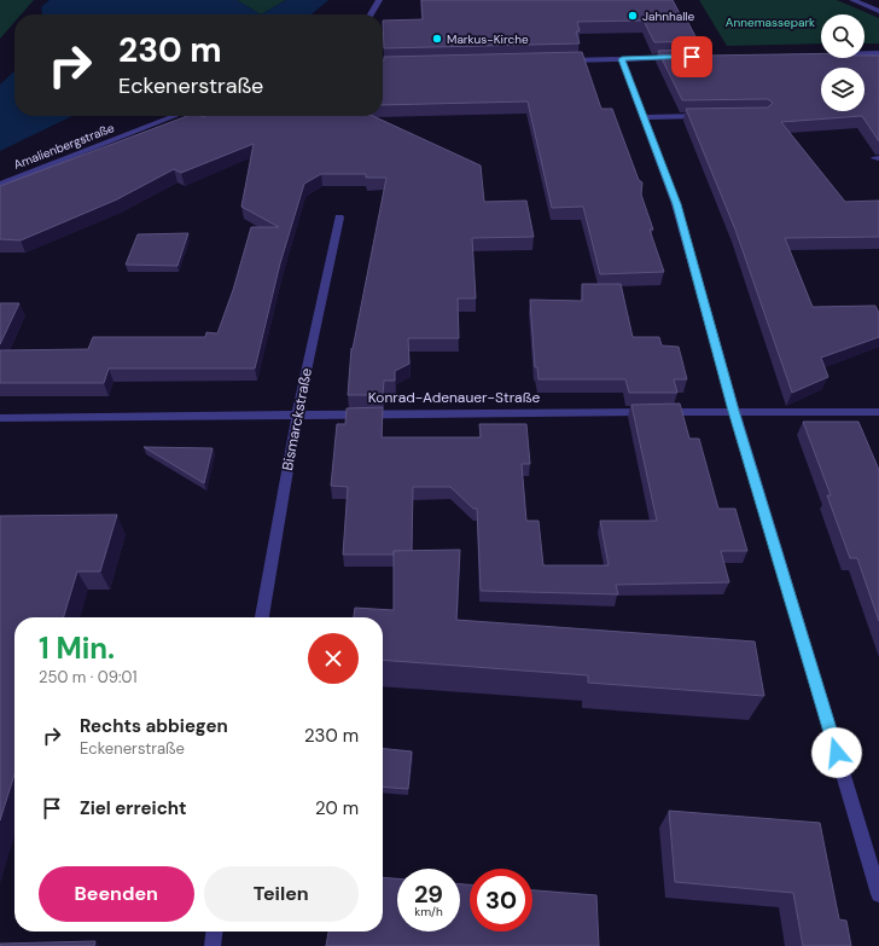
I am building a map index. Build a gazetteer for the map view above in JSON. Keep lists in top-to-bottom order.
{
  "streets": {
    "street": ["Amalienbergstraße", "Konrad-Adenauer-Straße", "Bismarckstraße"]
  },
  "crossings": [
    ["Konrad-Adenauer-Straße", "Bismarckstraße"]
  ],
  "parks": ["Annemassepark"],
  "places": ["Jahnhalle", "Markus-Kirche"],
  "page": {
    "turn": ["230 m", "Eckenerstraße"],
    "heading": ["1 Min.", "250 m · 09:01"],
    "list": [
      {
        "name": "Rechts abbiegen",
        "note": "Eckenerstraße",
        "value": "230 m"
      },
      {
        "name": "Ziel erreicht",
        "value": "20 m"
      }
    ],
    "buttons": ["Beenden", "Teilen"],
    "speed": "29 km/h",
    "limit": "30"
  }
}
